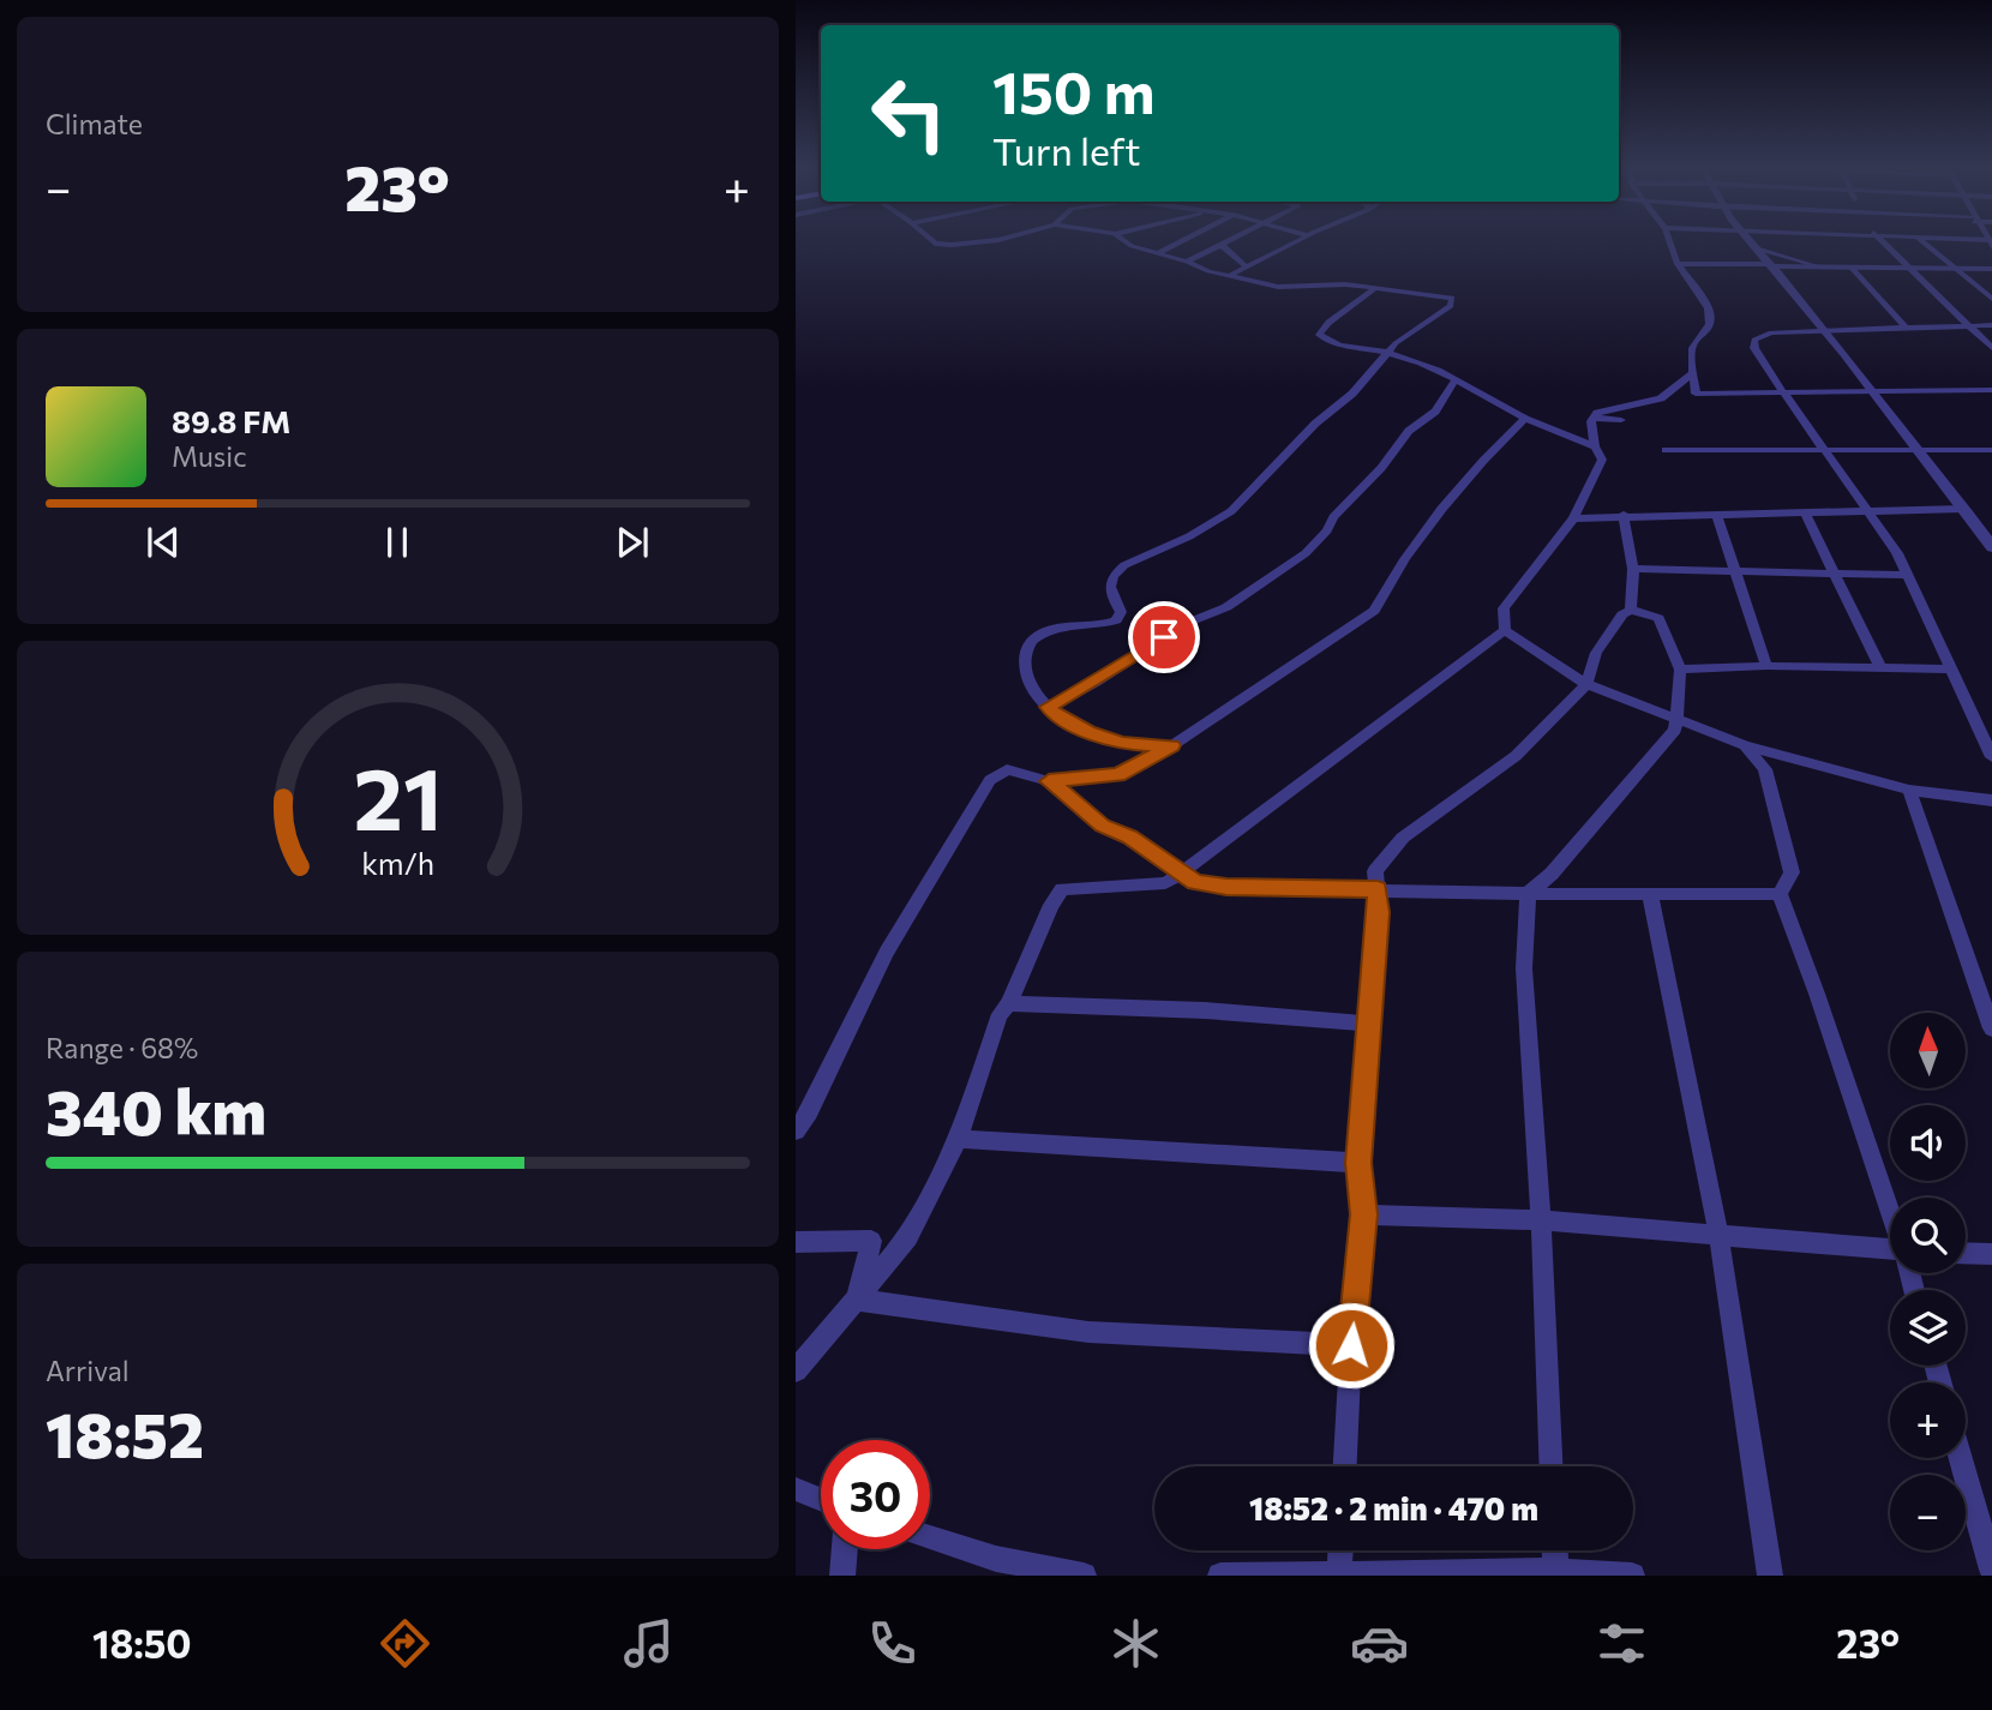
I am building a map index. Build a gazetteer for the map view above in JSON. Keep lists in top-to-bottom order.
{
  "north": "top",
  "page": {
    "tile": [
      "Climate",
      ["Range · 68%", "340 km"],
      ["Arrival", "18:52"]
    ],
    "turn": ["150 m", "Turn left"],
    "heat": ["−", "23°", "+"],
    "song": ["89.8 FM", "Music"],
    "map_buttons": ["+", "−"],
    "limit": "30",
    "trip": "18:52 · 2 min · 470 m",
    "tabs": ["18:50", "23°"],
    "gauge": ["21", "km/h"]
  }
}
